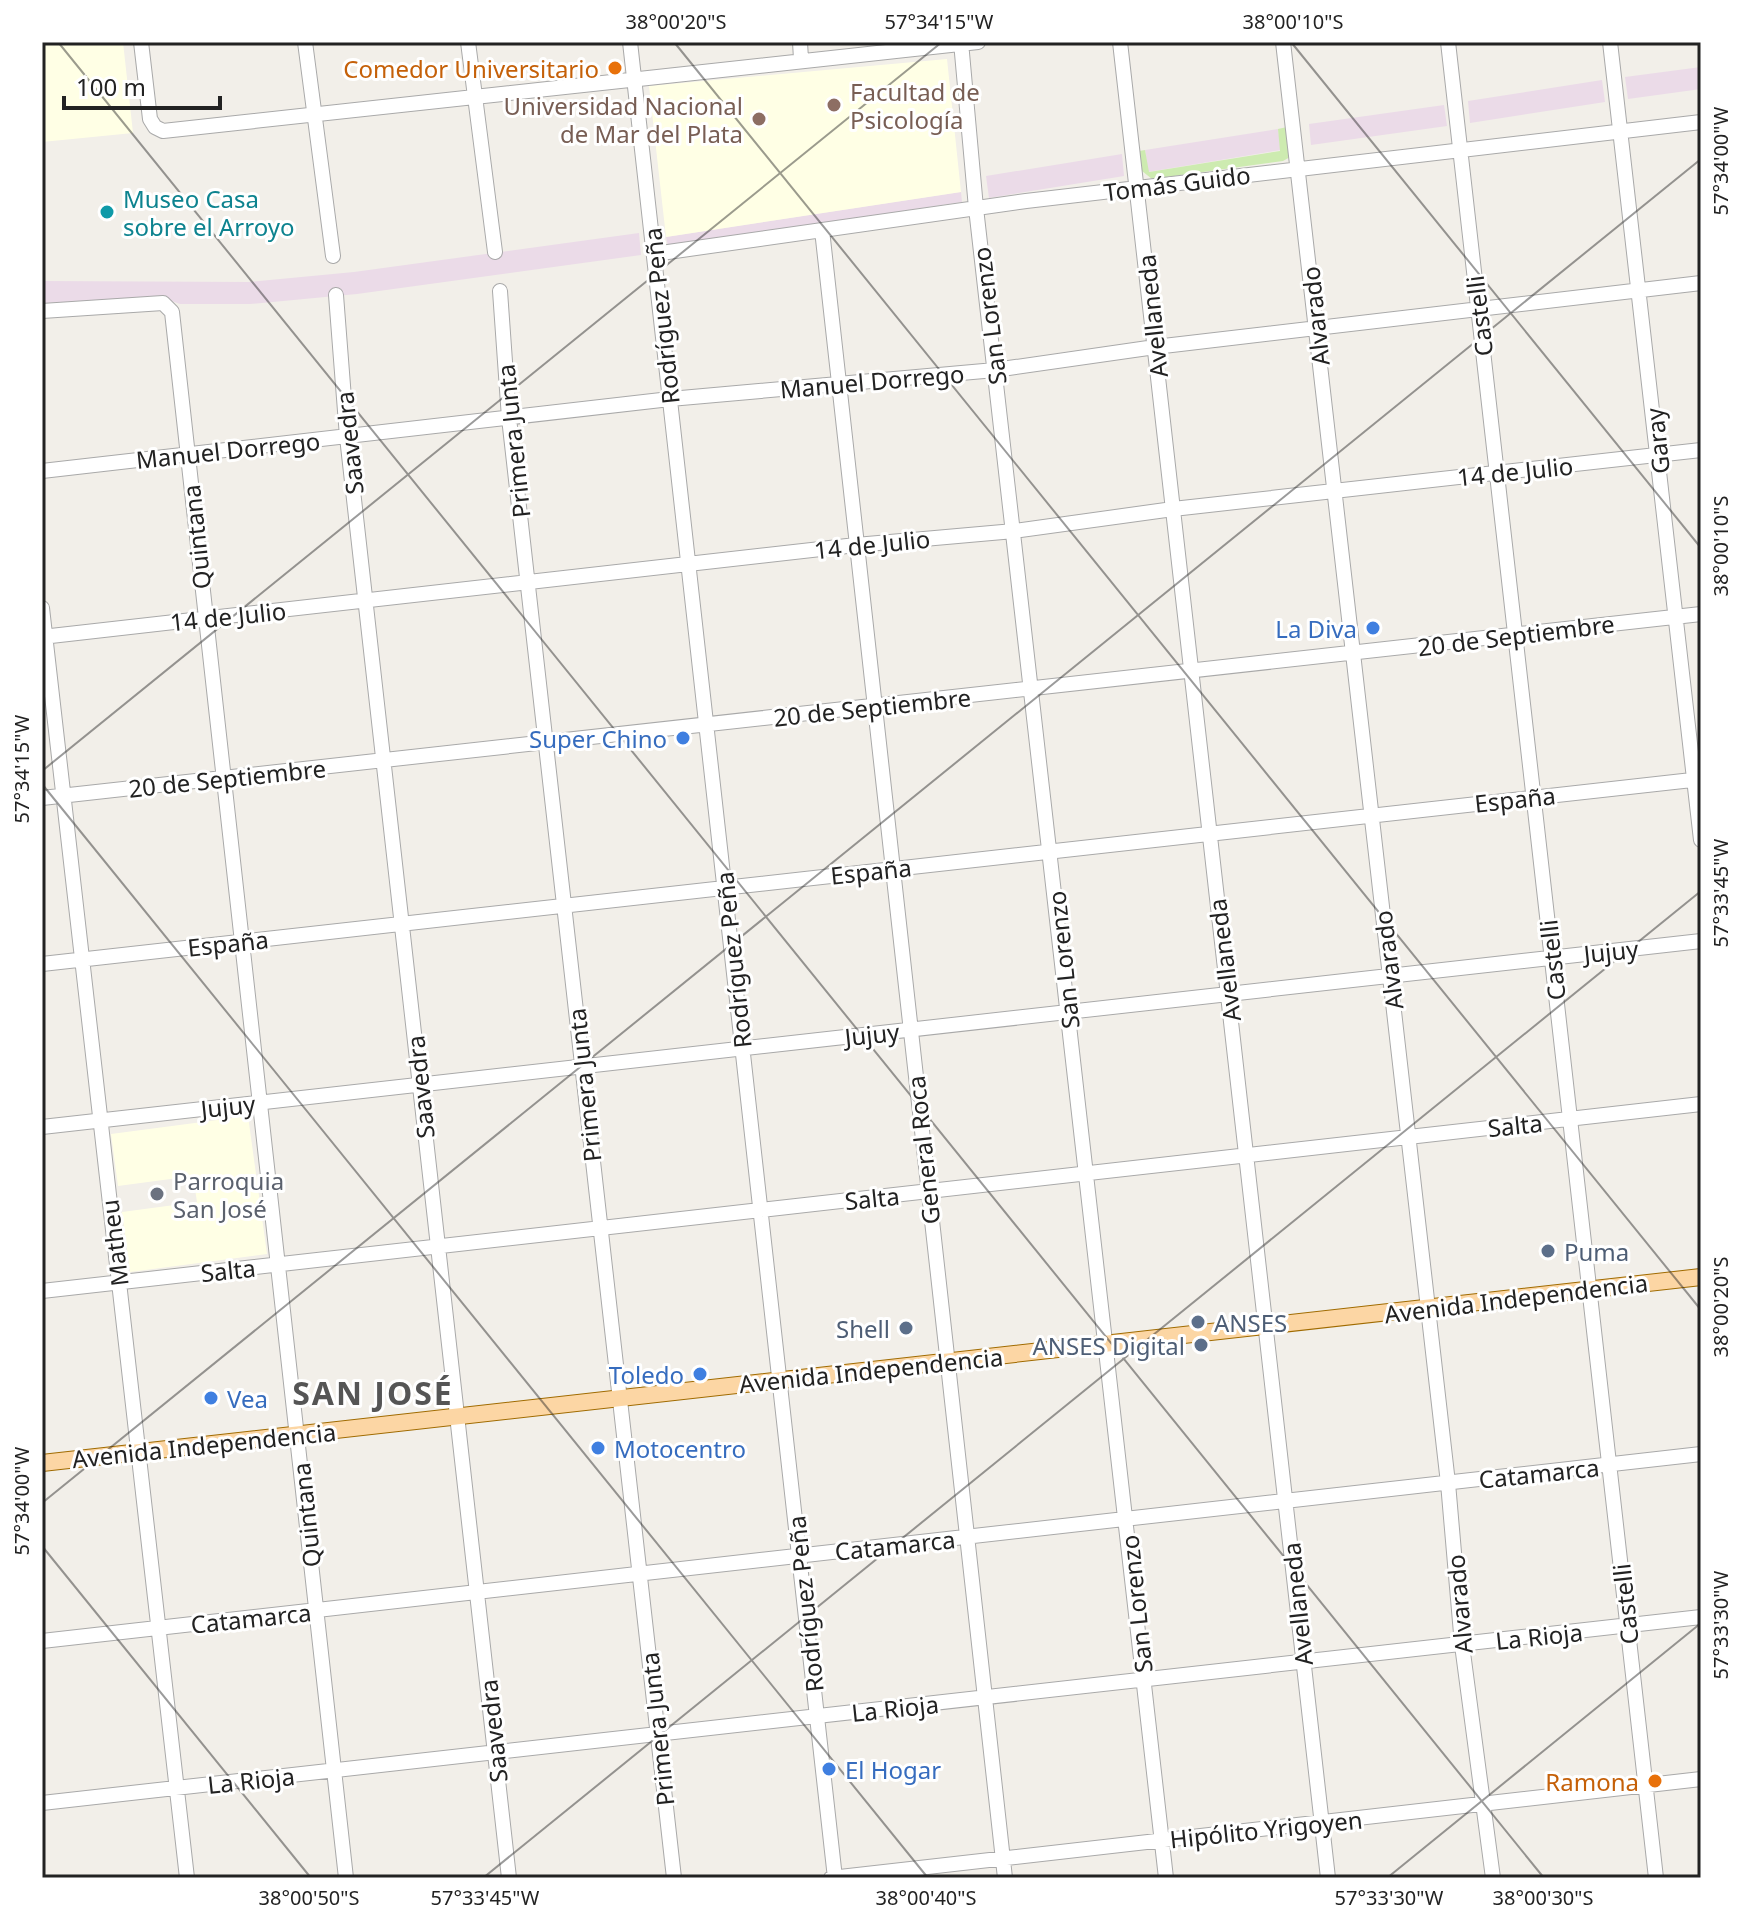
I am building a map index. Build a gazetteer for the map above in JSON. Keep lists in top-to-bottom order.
{
  "streets": {
    "main road": ["Avenida Independencia"],
    "street": [
      "Tomás Guido",
      "Rodríguez Peña",
      "San Lorenzo",
      "Avellaneda",
      "Alvarado",
      "Castelli",
      "Manuel Dorrego",
      "Primera Junta",
      "Garay",
      "Saavedra",
      "14 de Julio",
      "Quintana",
      "20 de Septiembre",
      "España",
      "Jujuy",
      "Salta",
      "General Roca",
      "Matheu",
      "Catamarca",
      "La Rioja",
      "Hipólito Yrigoyen"
    ]
  },
  "crossings": [
    ["Tomás Guido", "Rodríguez Peña"],
    ["Tomás Guido", "San Lorenzo"],
    ["Tomás Guido", "Avellaneda"],
    ["Tomás Guido", "Alvarado"],
    ["Tomás Guido", "Castelli"],
    ["Tomás Guido", "Garay"],
    ["Tomás Guido", "General Roca"],
    ["Rodríguez Peña", "Manuel Dorrego"],
    ["Rodríguez Peña", "14 de Julio"],
    ["Rodríguez Peña", "20 de Septiembre"],
    ["Rodríguez Peña", "España"],
    ["Rodríguez Peña", "Jujuy"],
    ["Rodríguez Peña", "Salta"],
    ["Rodríguez Peña", "Avenida Independencia"],
    ["Rodríguez Peña", "Catamarca"],
    ["Rodríguez Peña", "La Rioja"],
    ["Rodríguez Peña", "Hipólito Yrigoyen"],
    ["San Lorenzo", "Manuel Dorrego"],
    ["San Lorenzo", "14 de Julio"],
    ["San Lorenzo", "20 de Septiembre"],
    ["San Lorenzo", "España"],
    ["San Lorenzo", "Jujuy"],
    ["San Lorenzo", "Salta"],
    ["San Lorenzo", "Avenida Independencia"],
    ["San Lorenzo", "Catamarca"],
    ["San Lorenzo", "La Rioja"],
    ["San Lorenzo", "Hipólito Yrigoyen"],
    ["Avellaneda", "Manuel Dorrego"],
    ["Avellaneda", "14 de Julio"],
    ["Avellaneda", "20 de Septiembre"],
    ["Avellaneda", "España"],
    ["Avellaneda", "Jujuy"],
    ["Avellaneda", "Salta"],
    ["Avellaneda", "Avenida Independencia"],
    ["Avellaneda", "Catamarca"],
    ["Avellaneda", "La Rioja"],
    ["Avellaneda", "Hipólito Yrigoyen"],
    ["Alvarado", "Manuel Dorrego"],
    ["Alvarado", "14 de Julio"],
    ["Alvarado", "20 de Septiembre"],
    ["Alvarado", "España"],
    ["Alvarado", "Jujuy"],
    ["Alvarado", "Salta"],
    ["Alvarado", "Avenida Independencia"],
    ["Alvarado", "Catamarca"],
    ["Alvarado", "La Rioja"],
    ["Alvarado", "Hipólito Yrigoyen"],
    ["Castelli", "Manuel Dorrego"],
    ["Castelli", "14 de Julio"],
    ["Castelli", "20 de Septiembre"],
    ["Castelli", "España"],
    ["Castelli", "Jujuy"],
    ["Castelli", "Salta"],
    ["Castelli", "Avenida Independencia"],
    ["Castelli", "Catamarca"],
    ["Castelli", "La Rioja"],
    ["Castelli", "Hipólito Yrigoyen"],
    ["Manuel Dorrego", "Primera Junta"],
    ["Manuel Dorrego", "Garay"],
    ["Manuel Dorrego", "Saavedra"],
    ["Manuel Dorrego", "Quintana"],
    ["Manuel Dorrego", "General Roca"],
    ["Primera Junta", "14 de Julio"],
    ["Primera Junta", "20 de Septiembre"],
    ["Primera Junta", "España"],
    ["Primera Junta", "Jujuy"],
    ["Primera Junta", "Salta"],
    ["Primera Junta", "Avenida Independencia"],
    ["Primera Junta", "Catamarca"],
    ["Primera Junta", "La Rioja"],
    ["Garay", "14 de Julio"],
    ["Garay", "20 de Septiembre"],
    ["Garay", "España"],
    ["Saavedra", "14 de Julio"],
    ["Saavedra", "20 de Septiembre"],
    ["Saavedra", "España"],
    ["Saavedra", "Jujuy"],
    ["Saavedra", "Salta"],
    ["Saavedra", "Avenida Independencia"],
    ["Saavedra", "Catamarca"],
    ["Saavedra", "La Rioja"],
    ["14 de Julio", "Quintana"],
    ["14 de Julio", "General Roca"],
    ["14 de Julio", "Matheu"],
    ["Quintana", "20 de Septiembre"],
    ["Quintana", "España"],
    ["Quintana", "Jujuy"],
    ["Quintana", "Salta"],
    ["Quintana", "Avenida Independencia"],
    ["Quintana", "Catamarca"],
    ["Quintana", "La Rioja"],
    ["20 de Septiembre", "General Roca"],
    ["20 de Septiembre", "Matheu"],
    ["España", "General Roca"],
    ["España", "Matheu"],
    ["Jujuy", "General Roca"],
    ["Jujuy", "Matheu"],
    ["Salta", "General Roca"],
    ["Salta", "Matheu"],
    ["General Roca", "Avenida Independencia"],
    ["General Roca", "Catamarca"],
    ["General Roca", "La Rioja"],
    ["General Roca", "Hipólito Yrigoyen"],
    ["Matheu", "Avenida Independencia"],
    ["Matheu", "Catamarca"],
    ["Matheu", "La Rioja"]
  ],
  "districts": ["SAN JOSÉ"],
  "places": [
    "Comedor Universitario",
    "Facultad de Psicología",
    "Universidad Nacional de Mar del Plata",
    "Museo Casa sobre el Arroyo",
    "La Diva",
    "Super Chino",
    "Parroquia San José",
    "Puma",
    "ANSES",
    "Shell",
    "ANSES Digital",
    "Toledo",
    "Vea",
    "Motocentro",
    "El Hogar",
    "Ramona"
  ],
  "scale_bar": "100 m",
  "coordinates": [
    "38°00'20\"S",
    "57°34'15\"W",
    "38°00'10\"S",
    "57°34'00\"W",
    "57°33'45\"W",
    "57°33'30\"W",
    "38°00'50\"S",
    "38°00'40\"S",
    "38°00'30\"S"
  ]
}
